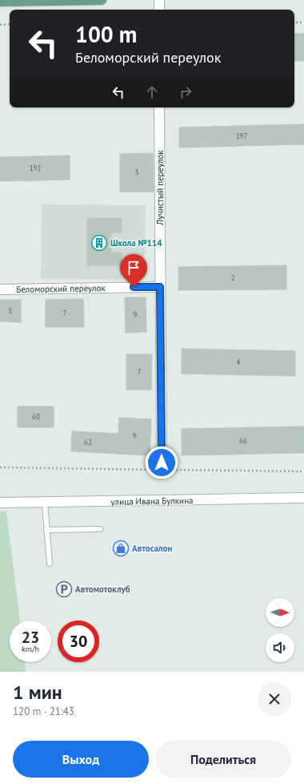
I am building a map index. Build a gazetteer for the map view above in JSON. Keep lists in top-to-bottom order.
{
  "streets": {
    "street": ["Лучистый переулок", "Беломорский переулок", "улица Ивана Булкина"]
  },
  "crossings": [
    ["Лучистый переулок", "Беломорский переулок"]
  ],
  "places": {
    "building": ["Школа №114"],
    "shop": ["Автосалон"],
    "parking": ["Автомотоклуб"]
  },
  "house_numbers": [
    "197",
    "191",
    "3",
    "2",
    "5",
    "7",
    "9",
    "4",
    "7",
    "60",
    "9",
    "66",
    "62"
  ],
  "north": "right",
  "page": {
    "turn": ["100 m", "Беломорский переулок"],
    "speed": "23 km/h",
    "limit": "30",
    "heading": ["1 мин", "120 m · 21:43"],
    "buttons": ["Выход", "Поделиться"]
  }
}
